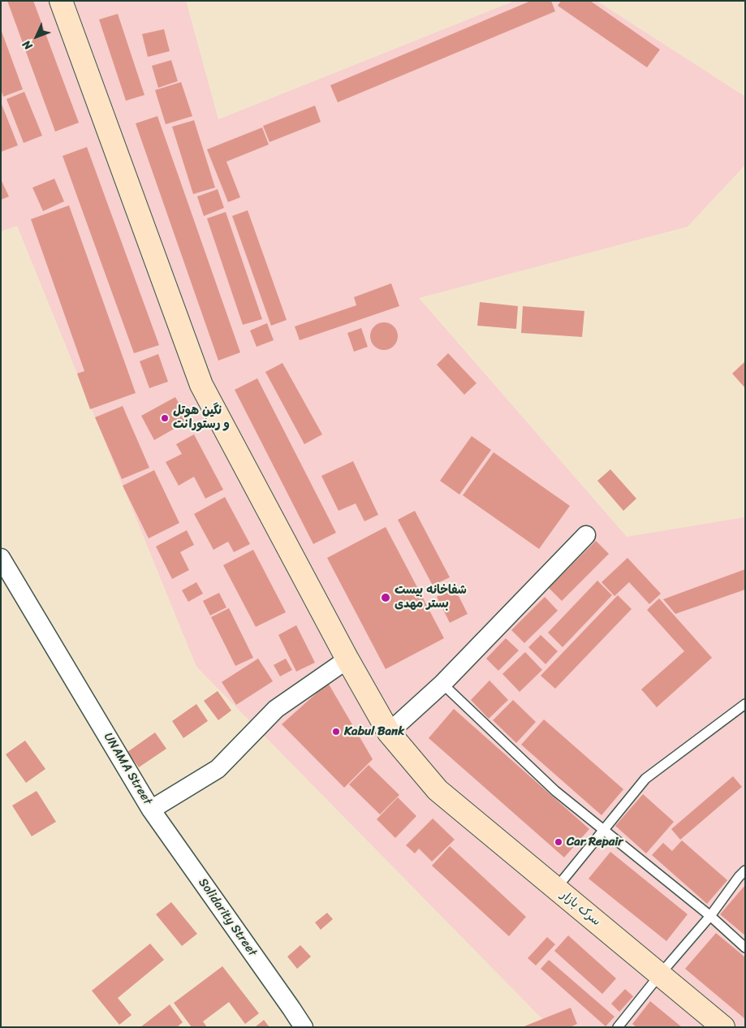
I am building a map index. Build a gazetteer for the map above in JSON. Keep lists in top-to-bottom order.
{
  "streets": {
    "main road": ["سرک بازار"],
    "street": ["UNAMA Street", "Solidarity Street"]
  },
  "crossings": [
    ["UNAMA Street", "سرک بازار"],
    ["UNAMA Street", "Solidarity Street"]
  ],
  "places": [
    "نگین هوتل و رستورانت",
    "شفاخانه بیست بستر مهدی",
    "Kabul Bank",
    "Car Repair"
  ],
  "north": "bottom left"
}
